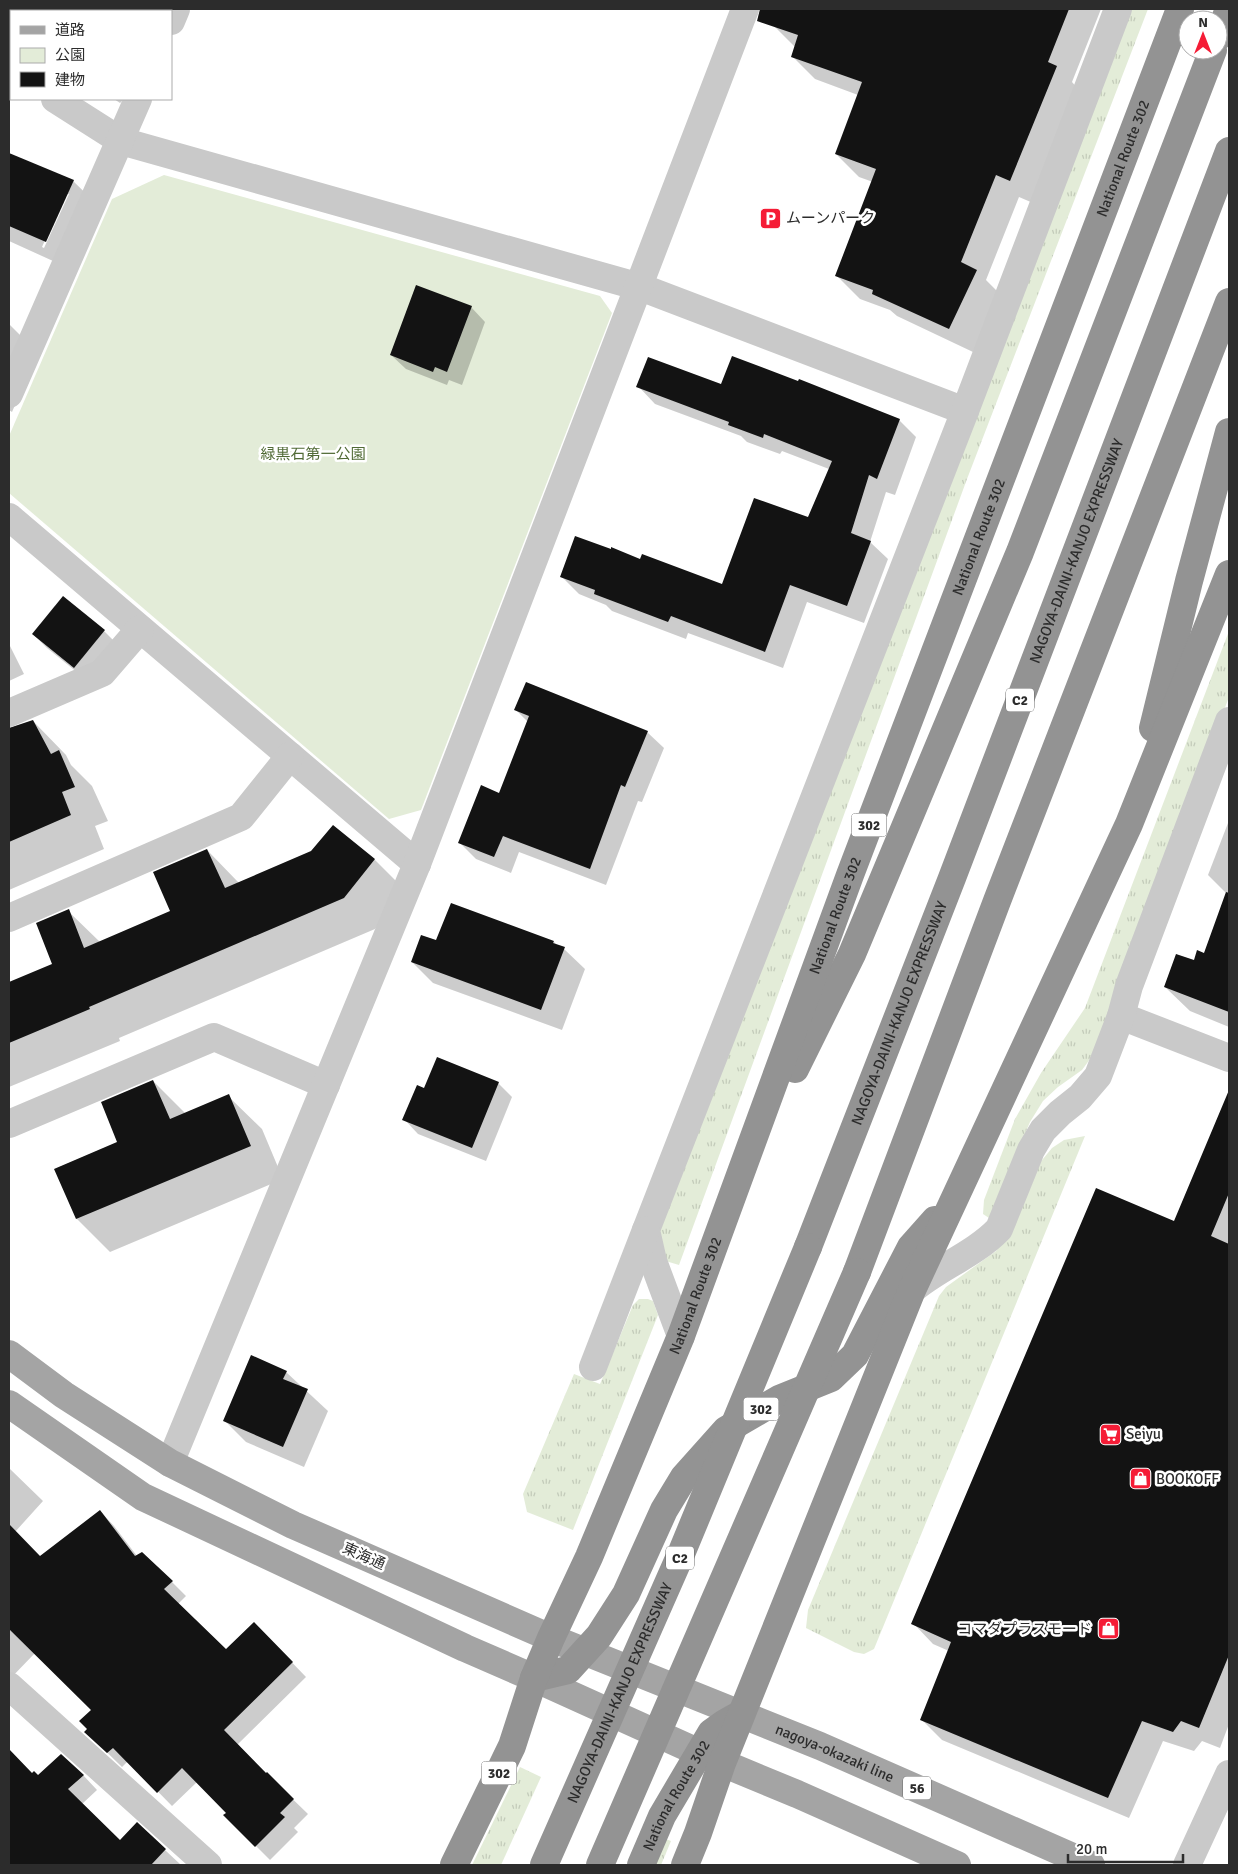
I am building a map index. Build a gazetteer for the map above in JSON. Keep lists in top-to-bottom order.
{
  "streets": {
    "highway": [
      "National Route 302",
      "NAGOYA-DAINI-KANJO EXPRESSWAY",
      "C2",
      "302"
    ],
    "main road": ["東海通", "nagoya-okazaki line", "56"]
  },
  "crossings": [
    ["National Route 302", "東海通"],
    ["National Route 302", "nagoya-okazaki line"],
    ["東海通", "nagoya-okazaki line"]
  ],
  "parks": ["緑黒石第一公園"],
  "places": {
    "parking": ["ムーンパーク"],
    "supermarket": ["Seiyu"],
    "shop": ["BOOKOFF", "コマダプラスモード"]
  },
  "legend": ["道路", "公園", "建物"],
  "scale_bar": "20 m",
  "north": "top"
}
